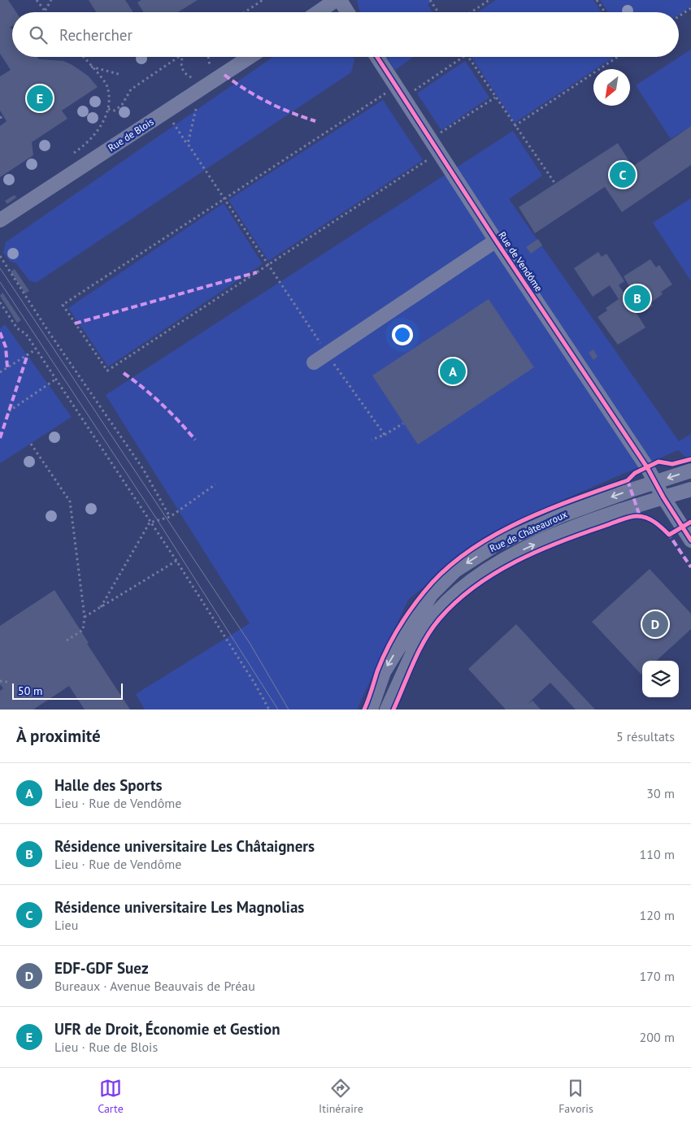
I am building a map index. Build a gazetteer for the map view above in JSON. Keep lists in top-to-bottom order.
{
  "streets": {
    "street": ["Rue de Blois", "Rue de Vendôme", "Rue de Châteauroux"]
  },
  "crossings": [
    ["Rue de Vendôme", "Rue de Châteauroux"]
  ],
  "scale_bar": "50 m",
  "north": "bottom left",
  "page": {
    "search": "Rechercher",
    "pins": [
      "E",
      "C",
      "B",
      "A",
      "D"
    ],
    "scale": "50 m",
    "heading": ["À proximité", "5 résultats"],
    "list": [
      {
        "mark": "A",
        "name": "Halle des Sports",
        "note": "Lieu · Rue de Vendôme",
        "value": "30 m"
      },
      {
        "mark": "B",
        "name": "Résidence universitaire Les Châtaigners",
        "note": "Lieu · Rue de Vendôme",
        "value": "110 m"
      },
      {
        "mark": "C",
        "name": "Résidence universitaire Les Magnolias",
        "note": "Lieu",
        "value": "120 m"
      },
      {
        "mark": "D",
        "name": "EDF-GDF Suez",
        "note": "Bureaux · Avenue Beauvais de Préau",
        "value": "170 m"
      },
      {
        "mark": "E",
        "name": "UFR de Droit, Économie et Gestion",
        "note": "Lieu · Rue de Blois",
        "value": "200 m"
      }
    ],
    "nav": ["Carte", "Itinéraire", "Favoris"]
  }
}
